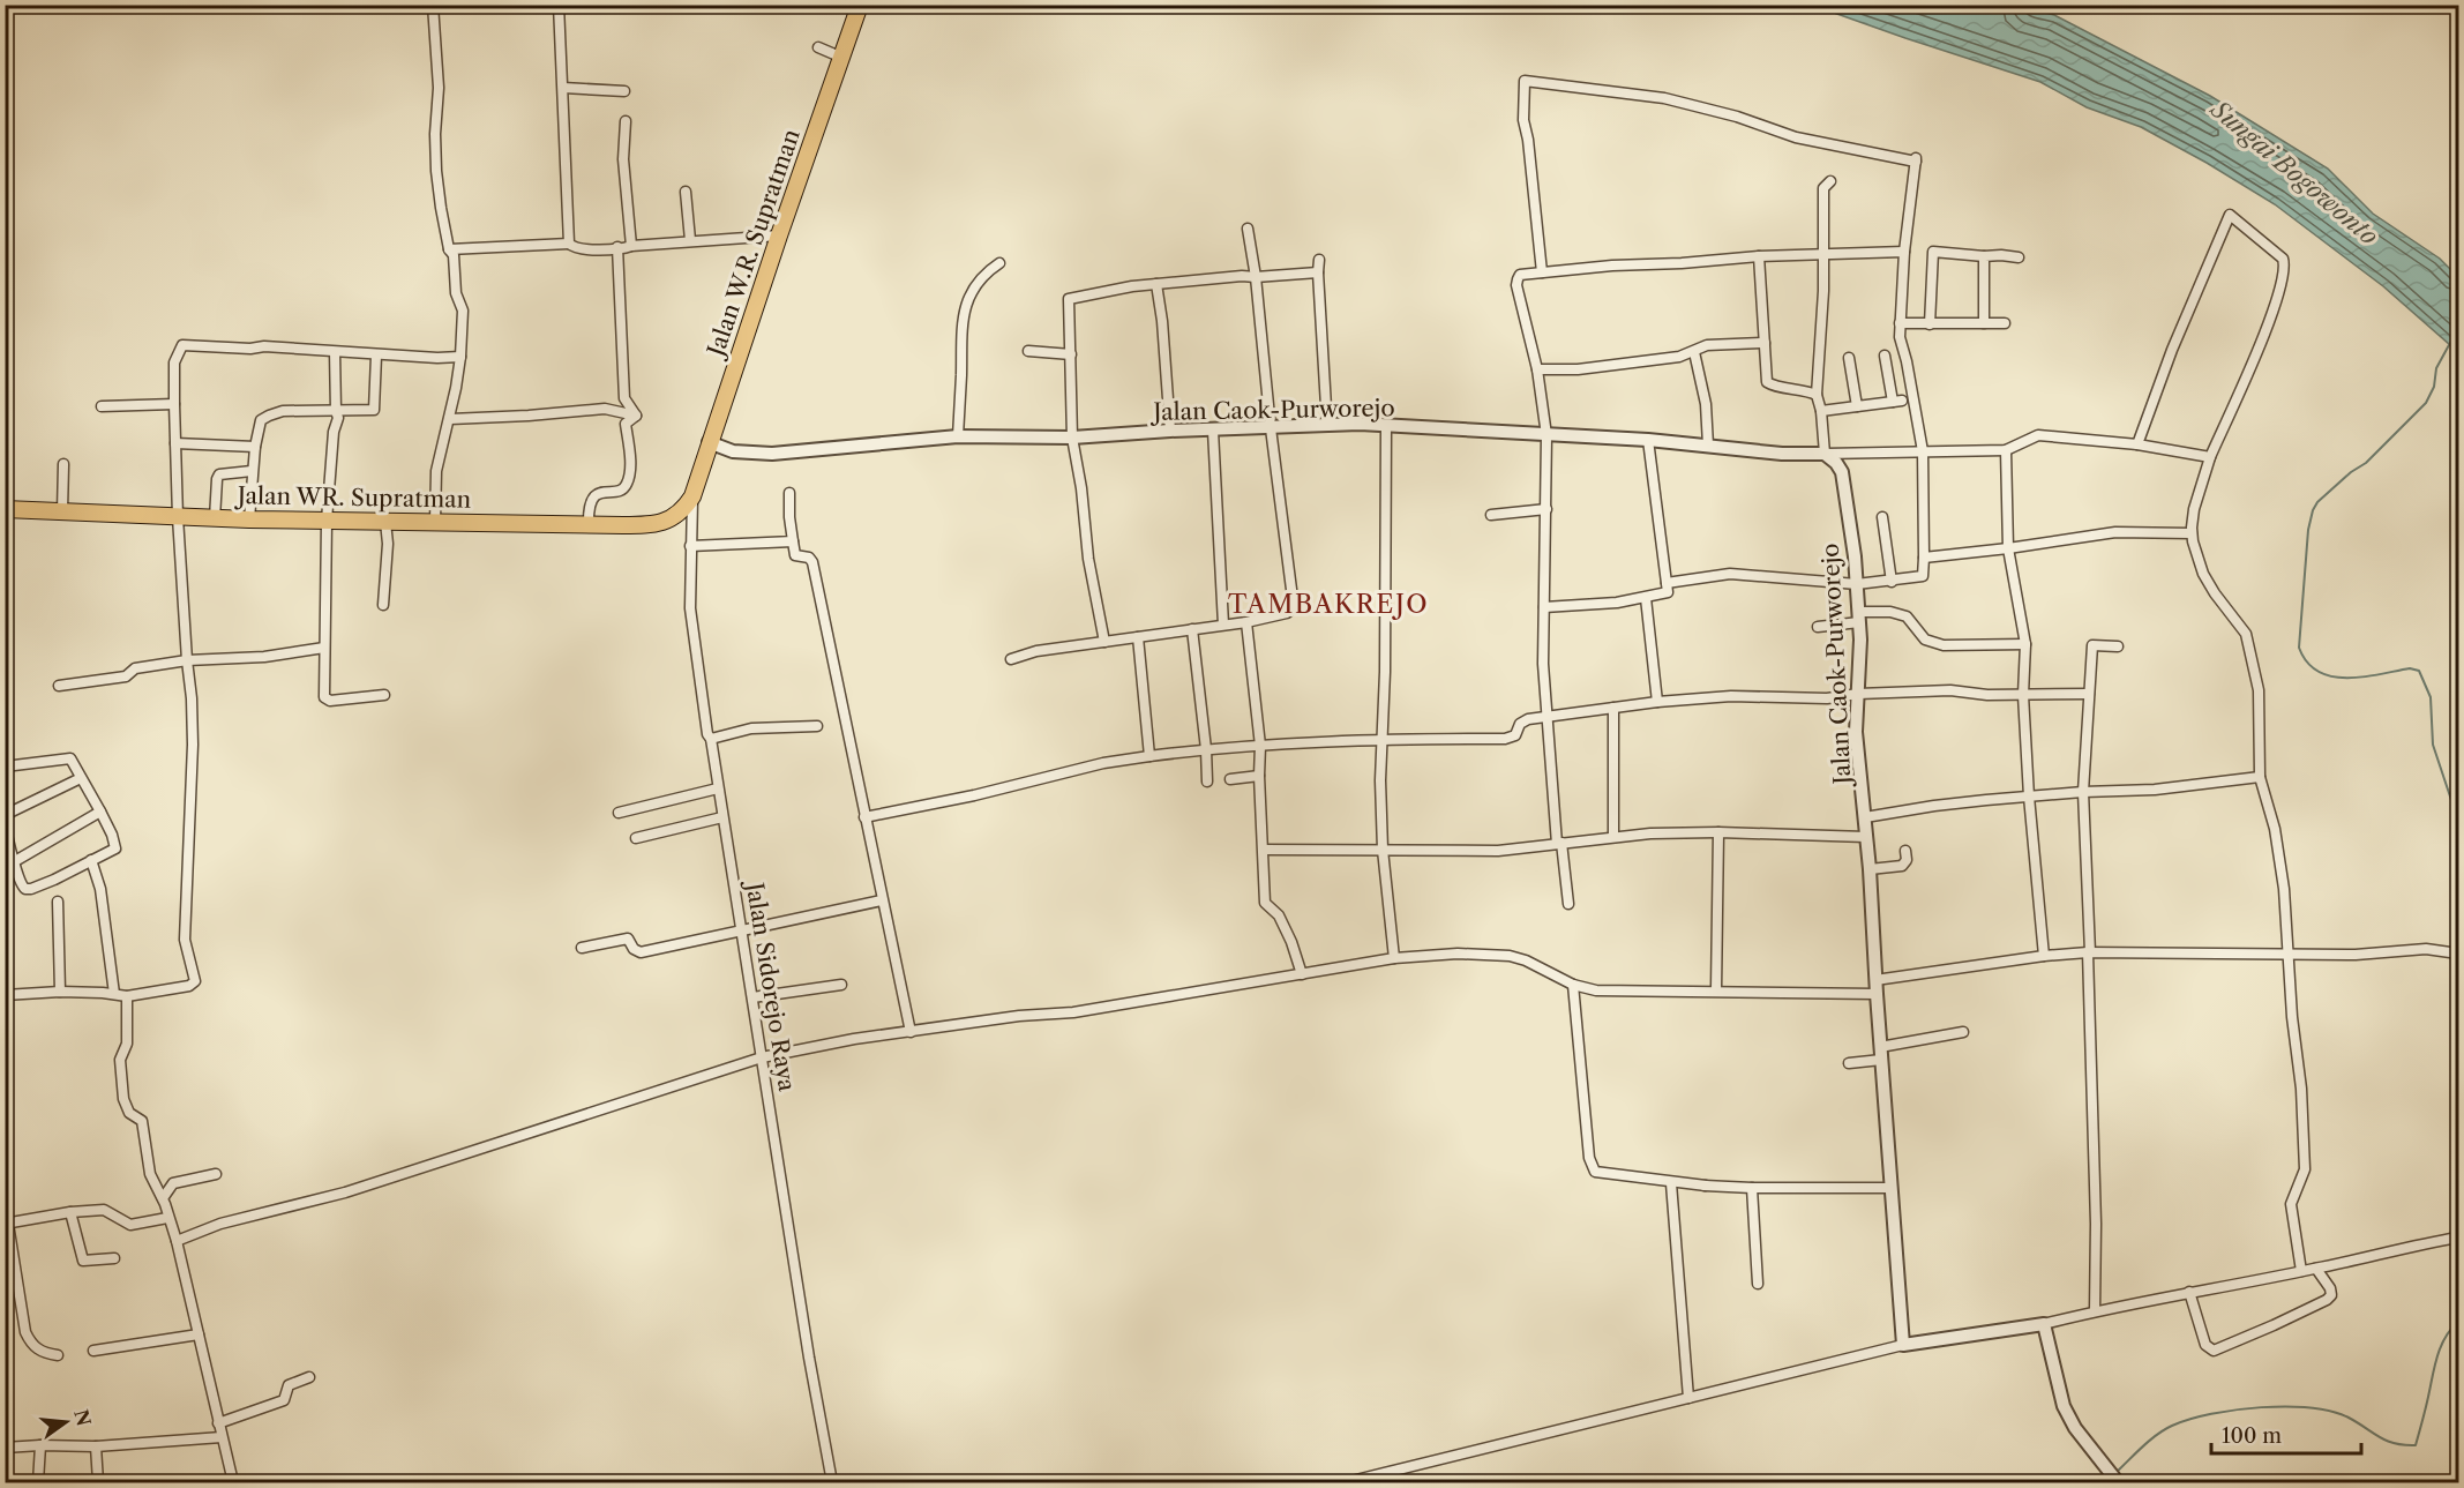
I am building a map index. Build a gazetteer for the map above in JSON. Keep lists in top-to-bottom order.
{
  "streets": {
    "main road": ["Jalan W.R. Supratman", "Jalan WR. Supratman"],
    "street": ["Jalan Caok-Purworejo", "Jalan Sidorejo Raya"]
  },
  "crossings": [
    ["Jalan W.R. Supratman", "Jalan Caok-Purworejo"],
    ["Jalan W.R. Supratman", "Jalan WR. Supratman"],
    ["Jalan W.R. Supratman", "Jalan Sidorejo Raya"],
    ["Jalan WR. Supratman", "Jalan Sidorejo Raya"]
  ],
  "districts": ["TAMBAKREJO"],
  "water": ["Sungai Bogowonto"],
  "scale_bar": "100 m",
  "north": "right"
}
